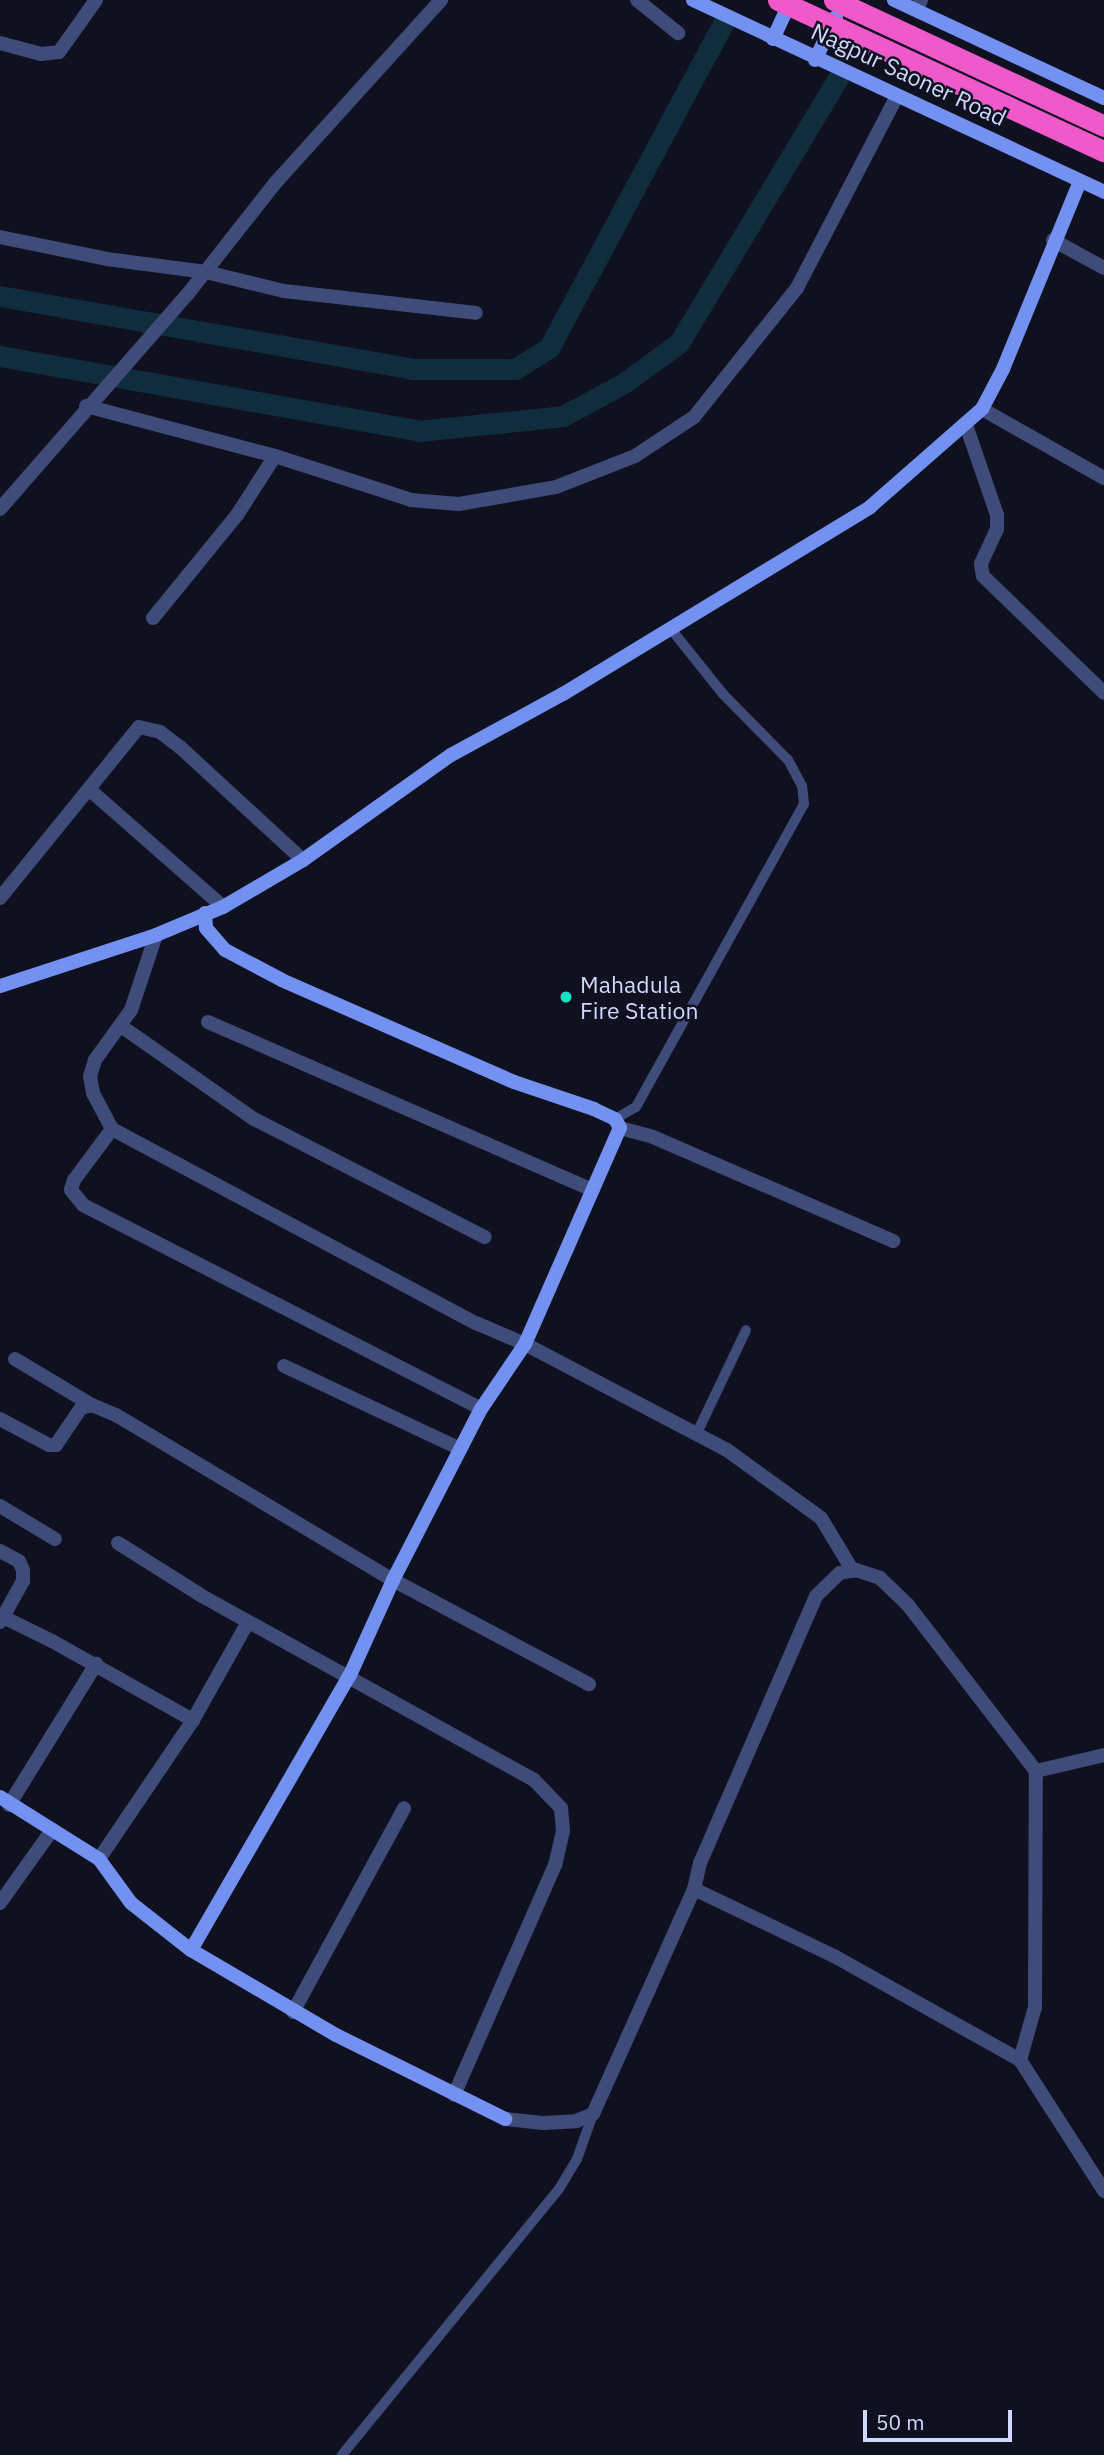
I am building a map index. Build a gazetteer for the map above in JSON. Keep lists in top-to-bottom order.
{
  "streets": {
    "highway": ["Nagpur Saoner Road"]
  },
  "places": ["Mahadula Fire Station"],
  "scale_bar": "50 m"
}
